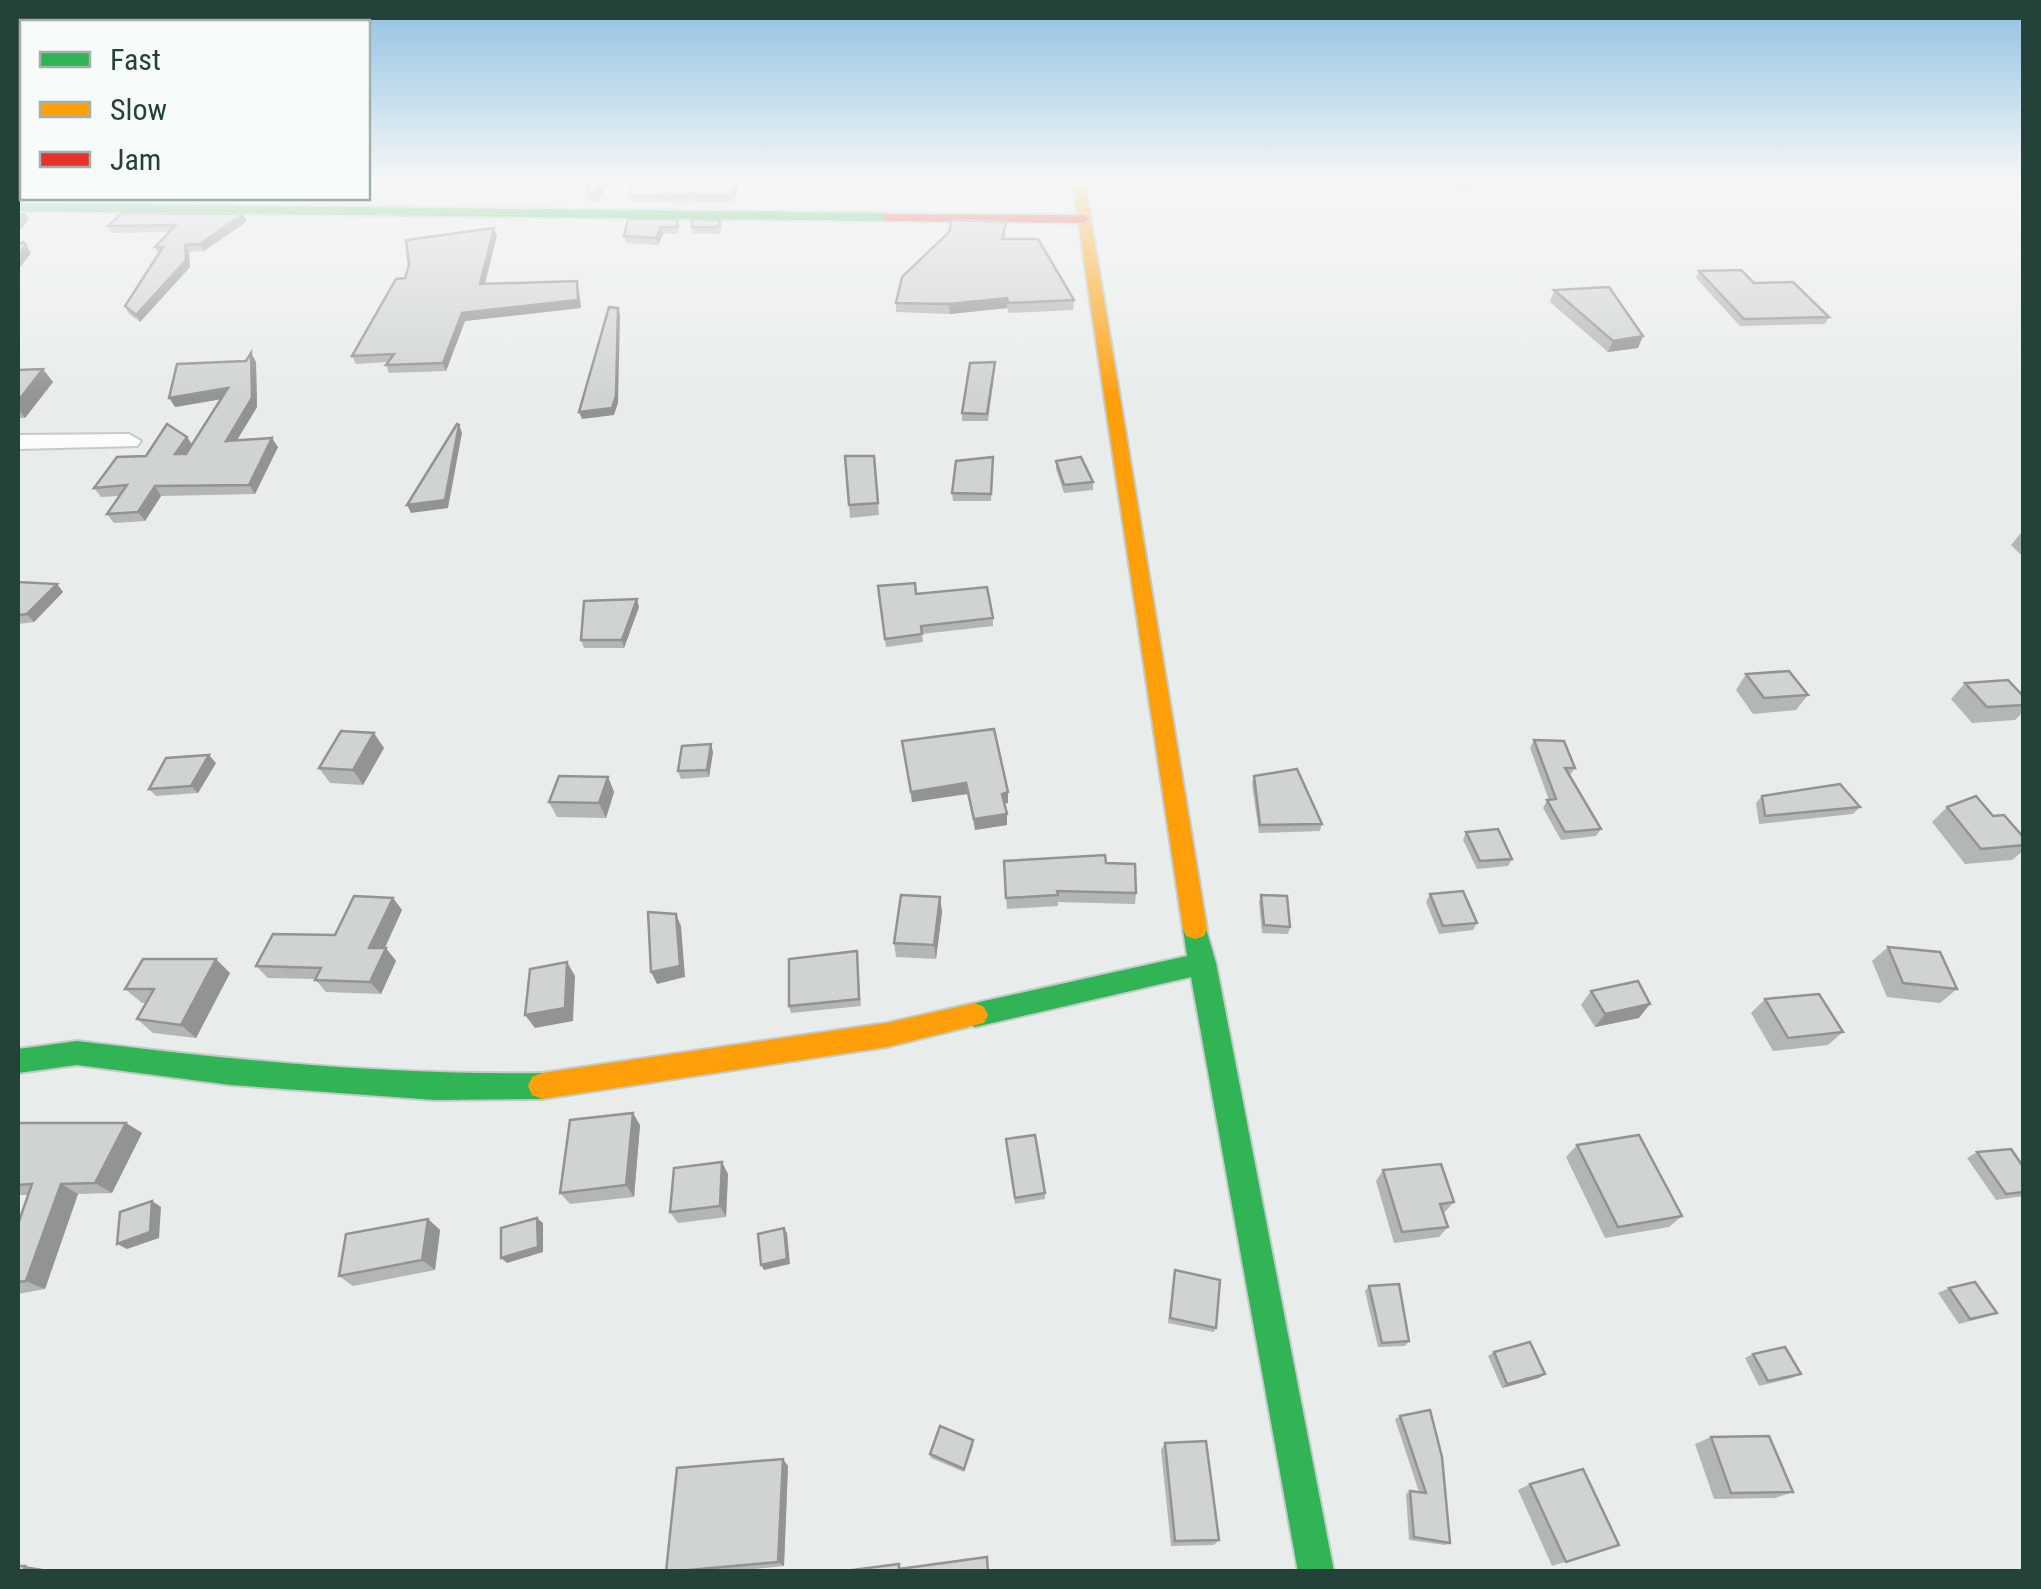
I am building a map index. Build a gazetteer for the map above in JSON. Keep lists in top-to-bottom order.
{
  "legend": ["Fast", "Slow", "Jam"]
}
